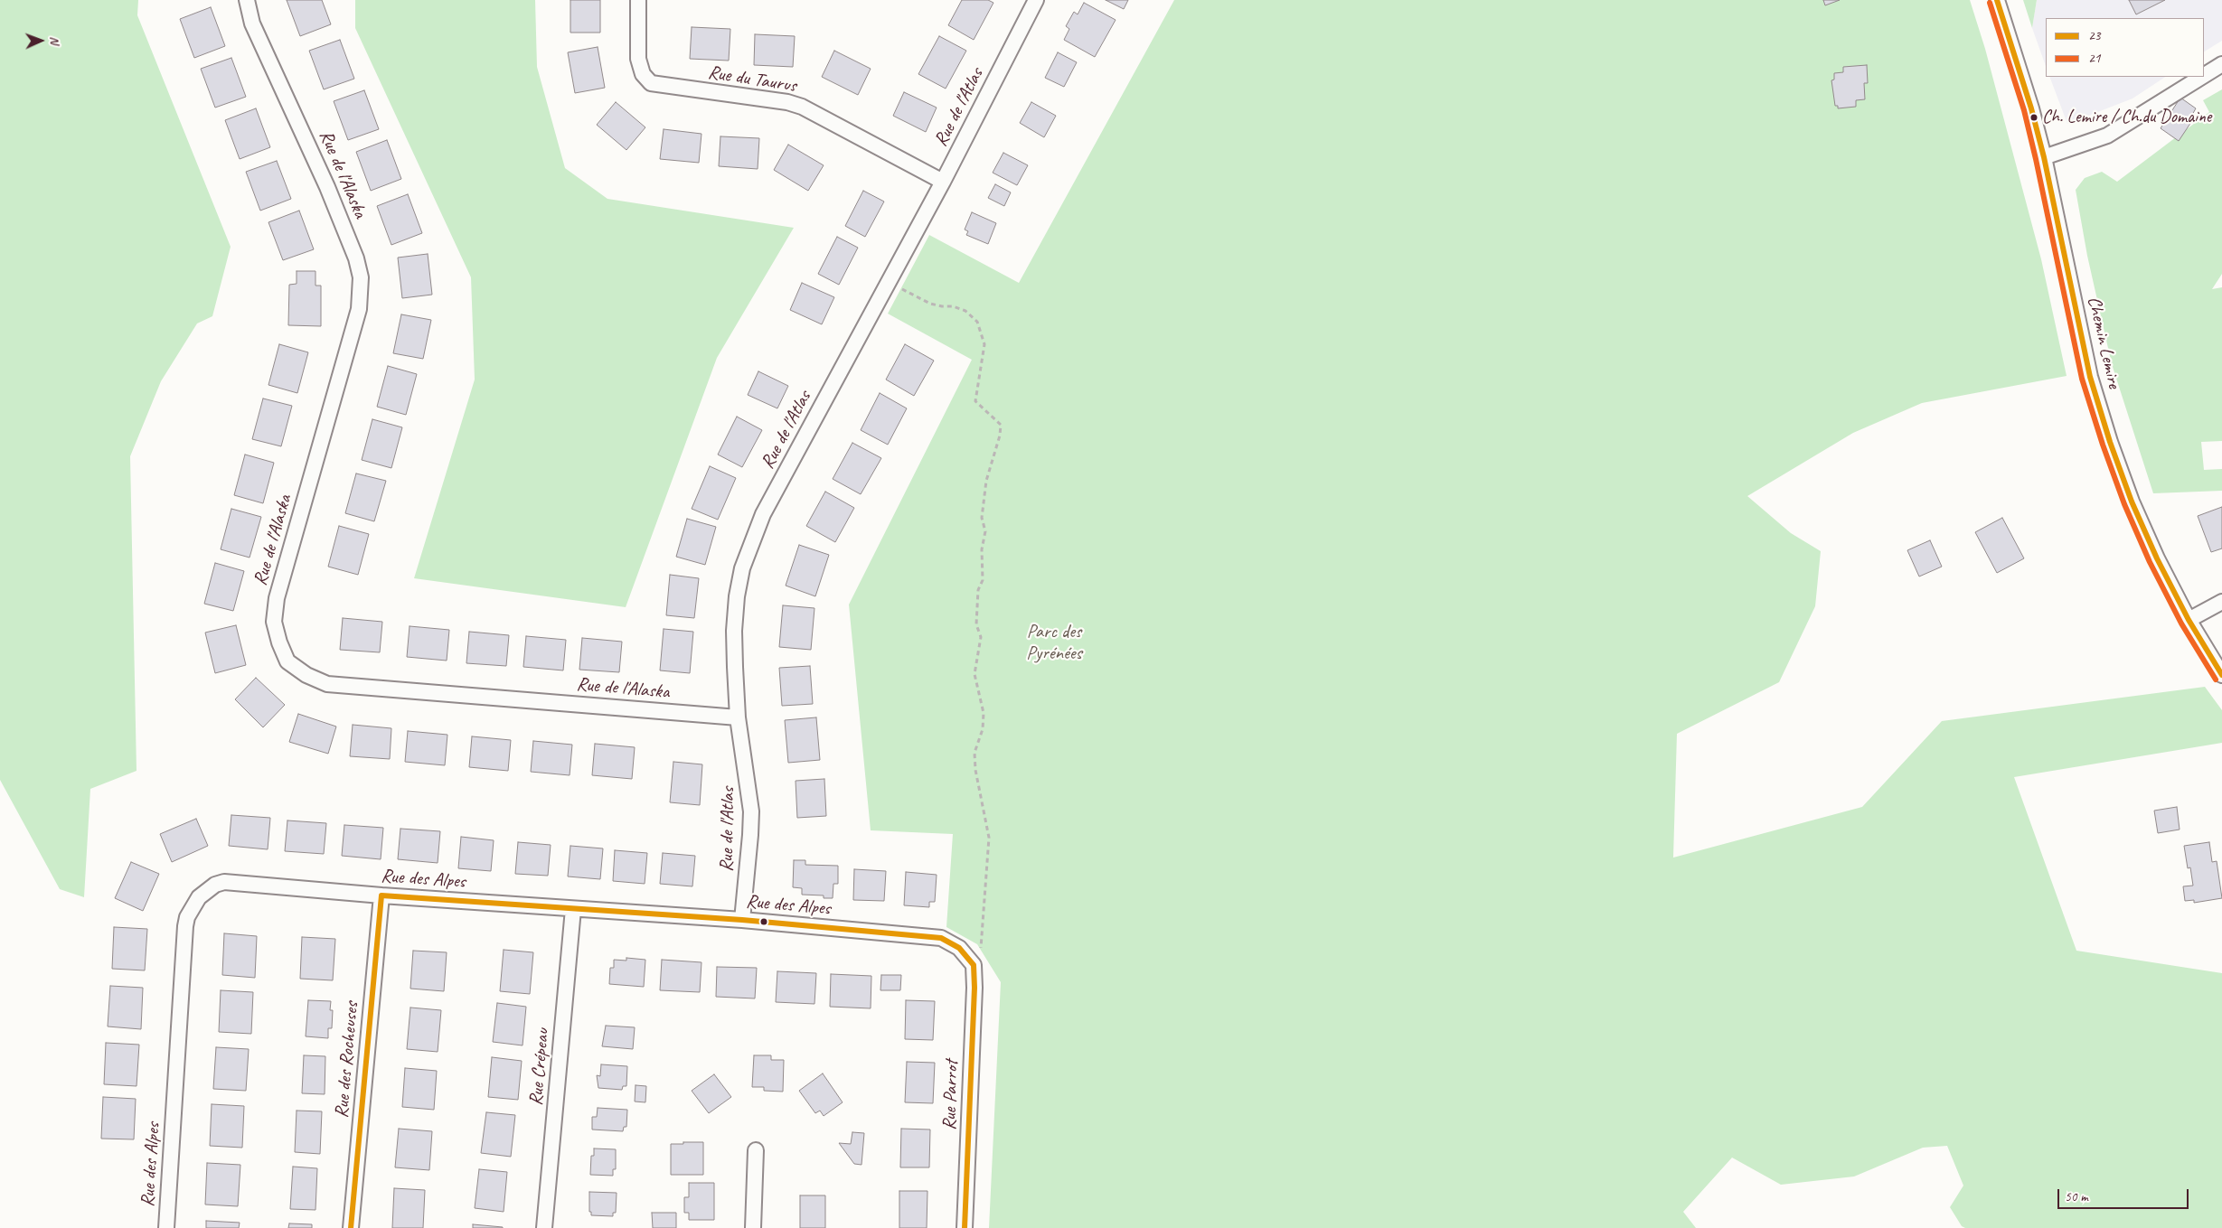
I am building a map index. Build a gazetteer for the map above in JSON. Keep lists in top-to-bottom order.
{
  "streets": {
    "street": [
      "Rue du Taurus",
      "Rue de l'Atlas",
      "Rue de l'Alaska",
      "Chemin Lemire",
      "Rue des Alpes",
      "Rue des Rocheuses",
      "Rue Crépeau",
      "Rue Parrot"
    ]
  },
  "crossings": [
    ["Rue du Taurus", "Rue de l'Atlas"],
    ["Rue de l'Atlas", "Rue de l'Alaska"],
    ["Rue de l'Atlas", "Rue des Alpes"],
    ["Rue des Alpes", "Rue des Rocheuses"],
    ["Rue des Alpes", "Rue Crépeau"],
    ["Rue des Alpes", "Rue Parrot"]
  ],
  "parks": ["Parc des Pyrénées"],
  "places": ["Ch. Lemire / Ch.du Domaine"],
  "lines": ["transit line 23", "transit line 21"],
  "legend": ["23", "21"],
  "scale_bar": "50 m",
  "north": "right"
}
